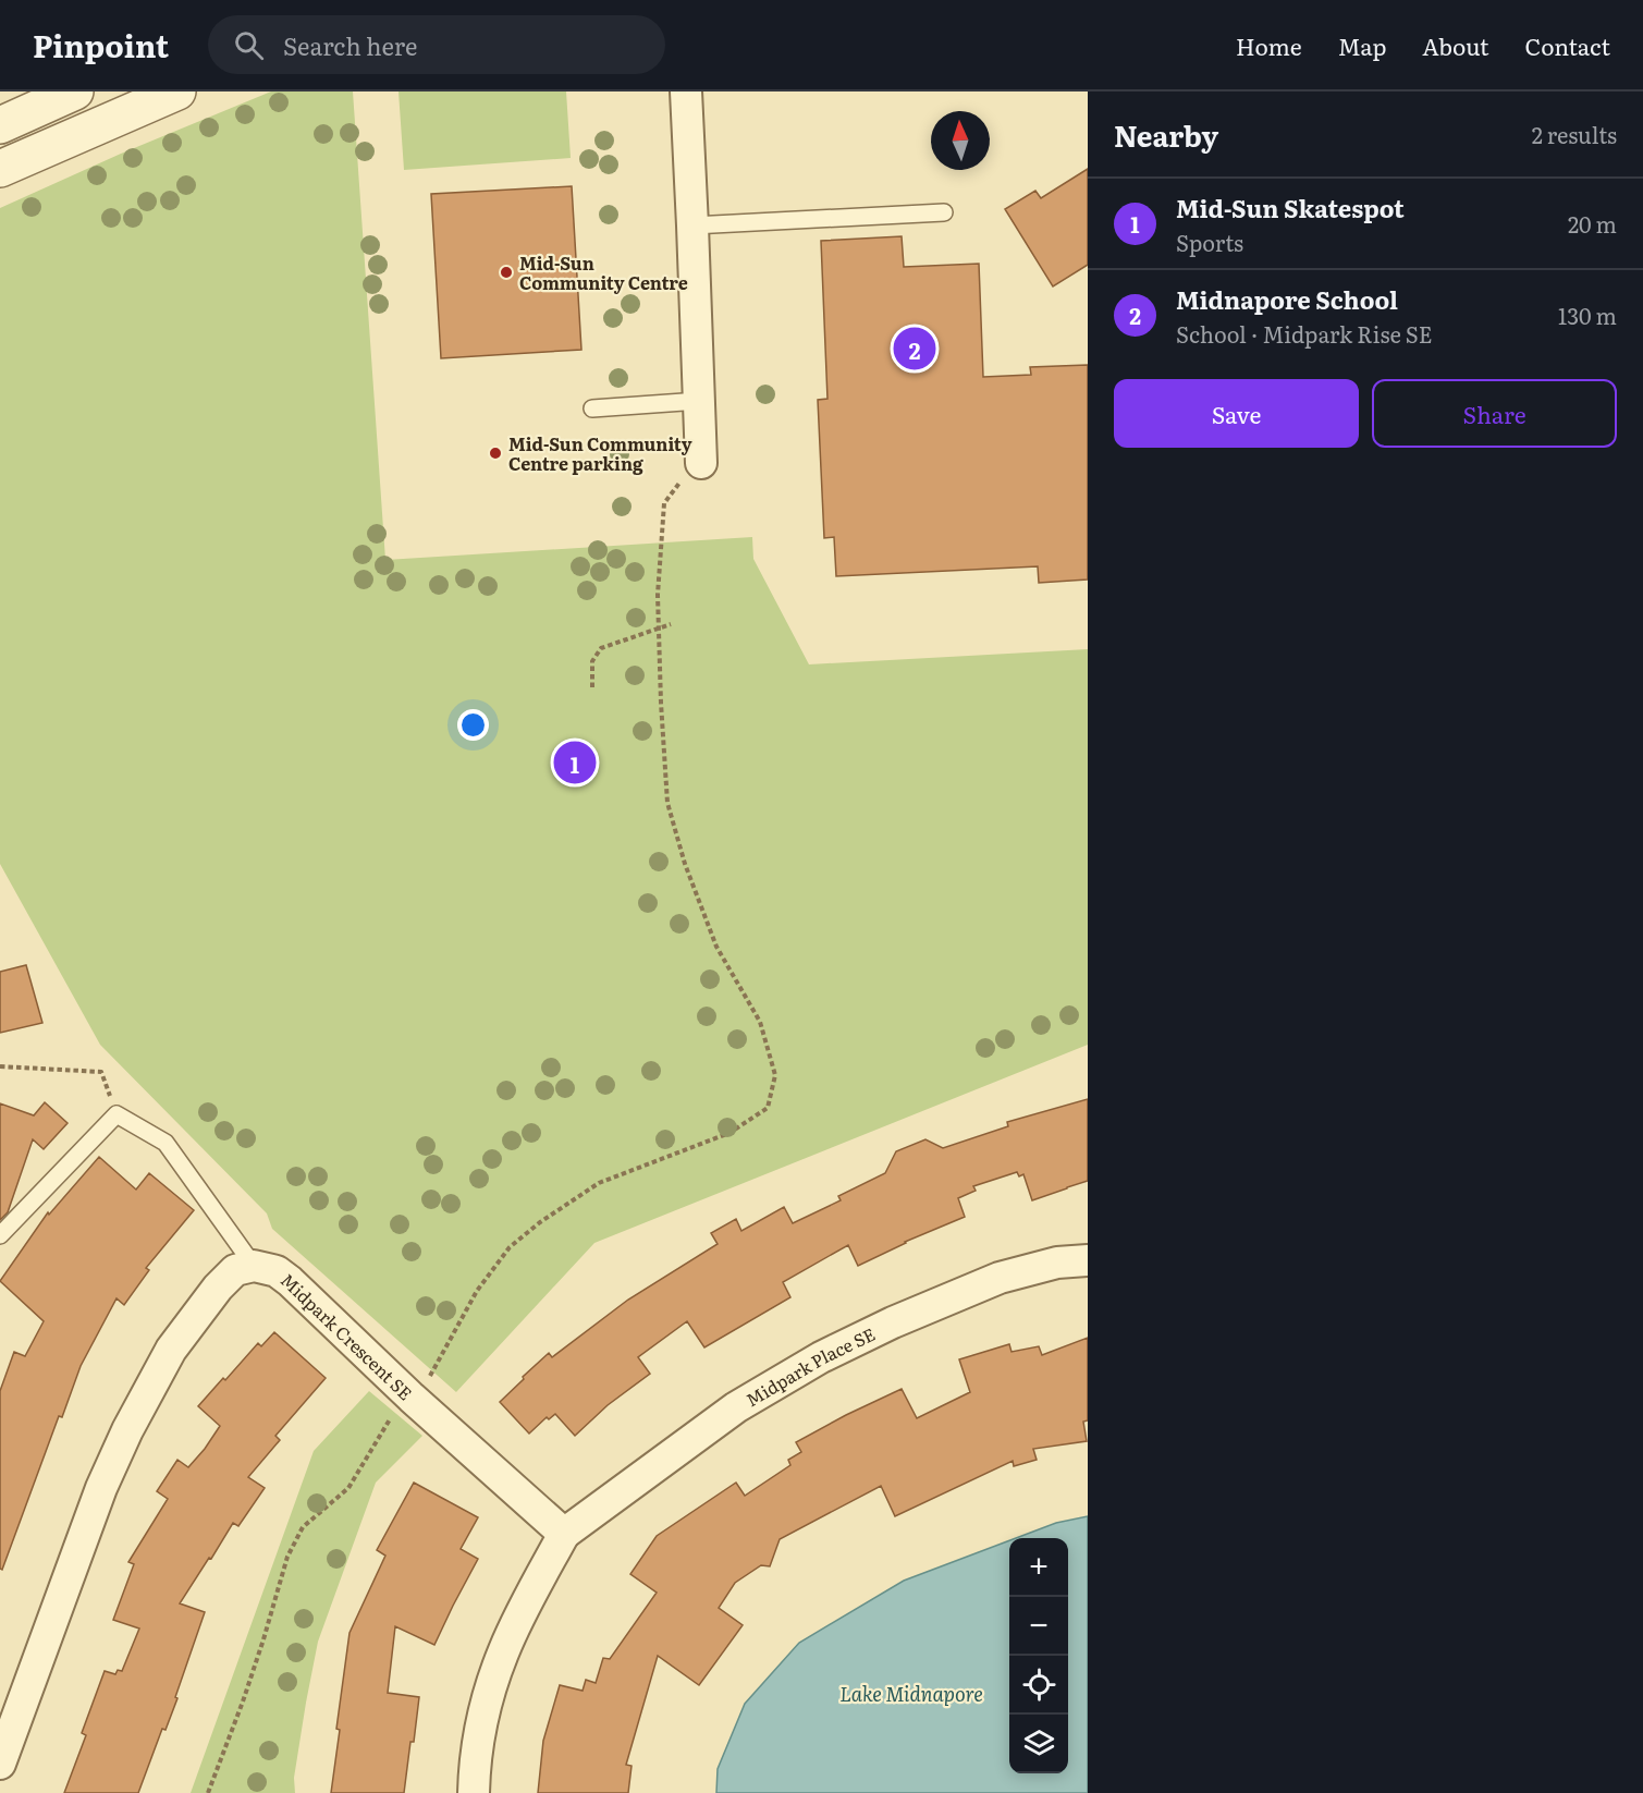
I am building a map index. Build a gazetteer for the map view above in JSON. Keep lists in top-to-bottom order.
{
  "streets": {
    "street": ["Midpark Crescent SE", "Midpark Place SE"]
  },
  "crossings": [
    ["Midpark Crescent SE", "Midpark Place SE"]
  ],
  "water": ["Lake Midnapore"],
  "places": ["Mid-Sun Community Centre", "Mid-Sun Community Centre parking"],
  "north": "top",
  "page": {
    "header": "Pinpoint",
    "search": "Search here",
    "nav": [
      "Home",
      "Map",
      "About",
      "Contact"
    ],
    "heading": ["Nearby", "2 results"],
    "list": [
      {
        "mark": "1",
        "name": "Mid-Sun Skatespot",
        "note": "Sports",
        "value": "20 m"
      },
      {
        "mark": "2",
        "name": "Midnapore School",
        "note": "School · Midpark Rise SE",
        "value": "130 m"
      }
    ],
    "pins": ["2", "1"],
    "buttons": ["Save", "Share"],
    "map_buttons": ["+", "−"]
  }
}
